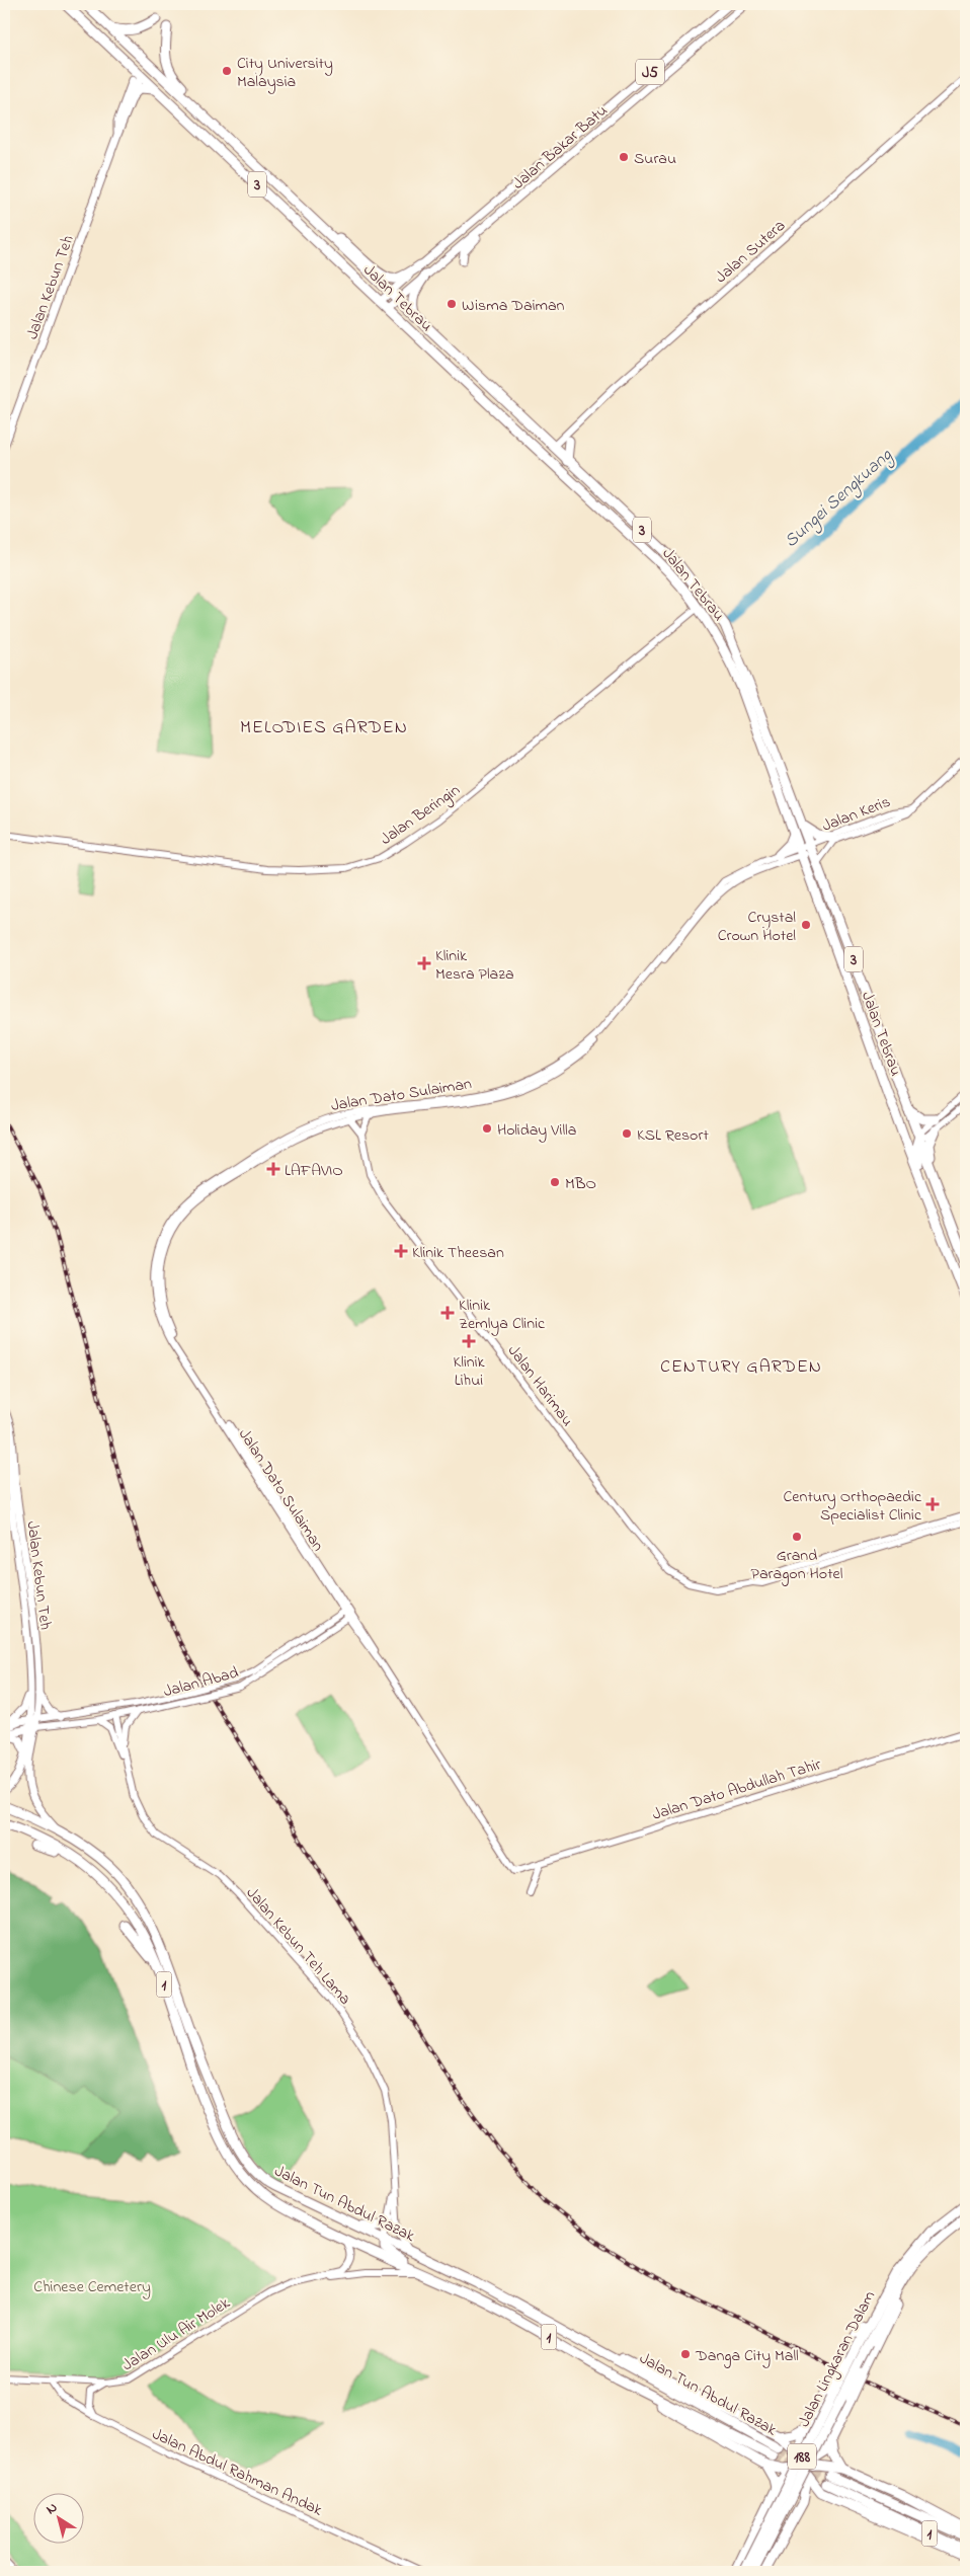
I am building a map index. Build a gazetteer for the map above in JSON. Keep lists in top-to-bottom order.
{
  "streets": {
    "highway": [
      "3",
      "Jalan Tebrau",
      "1",
      "Jalan Tun Abdul Razak",
      "Jalan Lingkaran Dalam",
      "188"
    ],
    "main road": ["J5", "Jalan Bakar Batu", "Jalan Kebun Teh"],
    "street": [
      "Jalan Sutera",
      "Jalan Keris",
      "Jalan Beringin",
      "Jalan Dato Sulaiman",
      "Jalan Harimau",
      "Jalan Abad",
      "Jalan Dato Abdullah Tahir",
      "Jalan Kebun Teh Lama",
      "Jalan Ulu Air Molek",
      "Jalan Abdul Rahman Andak"
    ]
  },
  "crossings": [
    ["Jalan Bakar Batu", "Jalan Tebrau"],
    ["Jalan Sutera", "Jalan Tebrau"],
    ["Jalan Kebun Teh", "Jalan Tebrau"],
    ["Jalan Kebun Teh", "Jalan Abad"],
    ["Jalan Kebun Teh", "Jalan Tun Abdul Razak"],
    ["Jalan Tebrau", "Jalan Keris"],
    ["Jalan Tebrau", "Jalan Beringin"],
    ["Jalan Tebrau", "Jalan Dato Sulaiman"],
    ["Jalan Keris", "Jalan Dato Sulaiman"],
    ["Jalan Dato Sulaiman", "Jalan Harimau"],
    ["Jalan Dato Sulaiman", "Jalan Abad"],
    ["Jalan Dato Sulaiman", "Jalan Dato Abdullah Tahir"],
    ["Jalan Abad", "Jalan Kebun Teh Lama"],
    ["Jalan Kebun Teh Lama", "Jalan Tun Abdul Razak"],
    ["Jalan Tun Abdul Razak", "Jalan Ulu Air Molek"],
    ["Jalan Ulu Air Molek", "Jalan Abdul Rahman Andak"]
  ],
  "districts": ["MELODIES GARDEN", "CENTURY GARDEN"],
  "water": ["Sungei Sengkuang"],
  "parks": ["Chinese Cemetery"],
  "places": {
    "other": [
      "City University Malaysia",
      "Surau",
      "Wisma Daiman",
      "Crystal Crown Hotel",
      "Holiday Villa",
      "KSL Resort",
      "MBO",
      "Grand Paragon Hotel",
      "Danga City Mall"
    ],
    "health": [
      "Klinik Mesra Plaza",
      "LAFAVIO",
      "Klinik Theesan",
      "Klinik Zemlya Clinic",
      "Klinik Lihui",
      "Century Orthopaedic Specialist Clinic"
    ]
  },
  "north": "top left"
}
